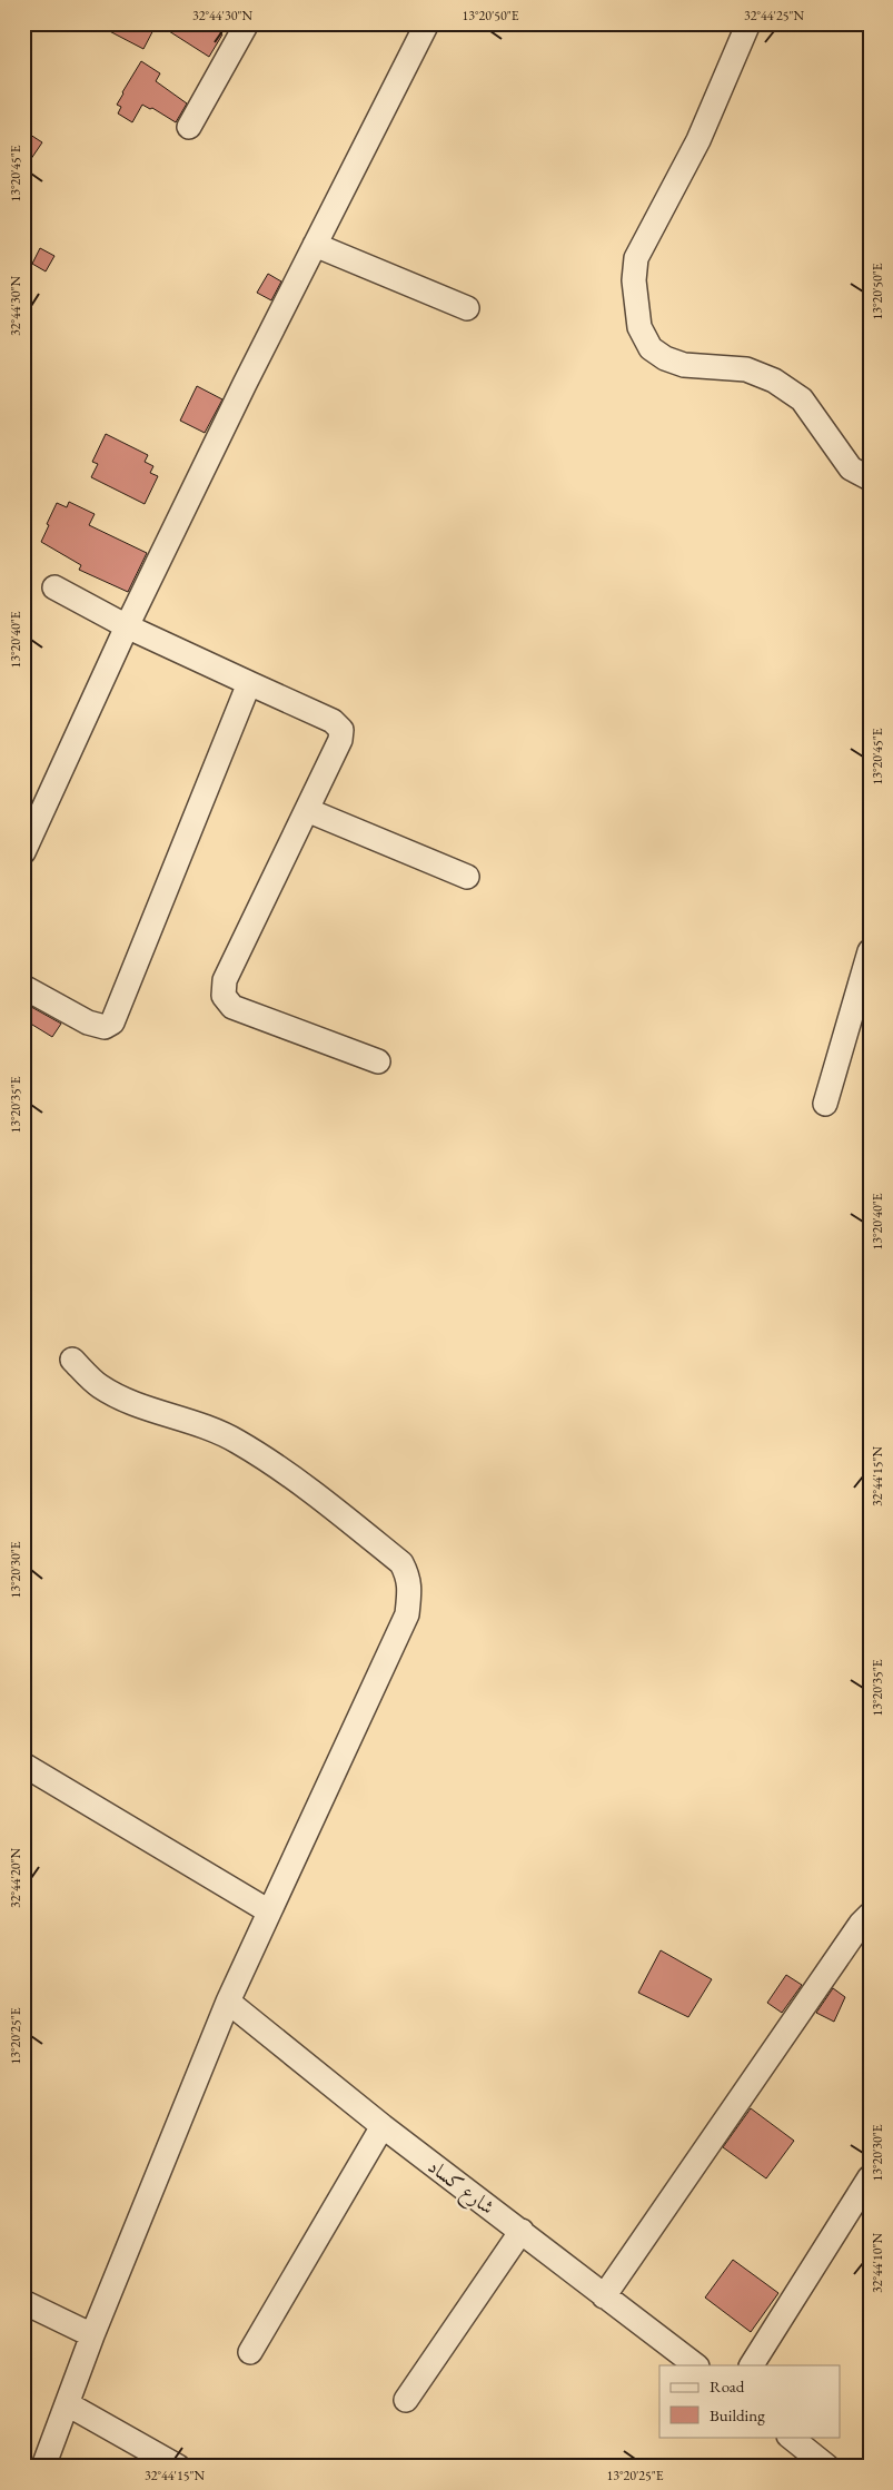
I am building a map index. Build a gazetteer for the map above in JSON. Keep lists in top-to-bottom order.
{
  "streets": {
    "street": ["شارع كساد"]
  },
  "legend": ["Road", "Building"],
  "coordinates": [
    "32°44'30\"N",
    "13°20'50\"E",
    "32°44'25\"N",
    "13°20'45\"E",
    "13°20'40\"E",
    "13°20'35\"E",
    "32°44'15\"N",
    "13°20'30\"E",
    "32°44'20\"N",
    "13°20'25\"E",
    "32°44'10\"N"
  ]
}
